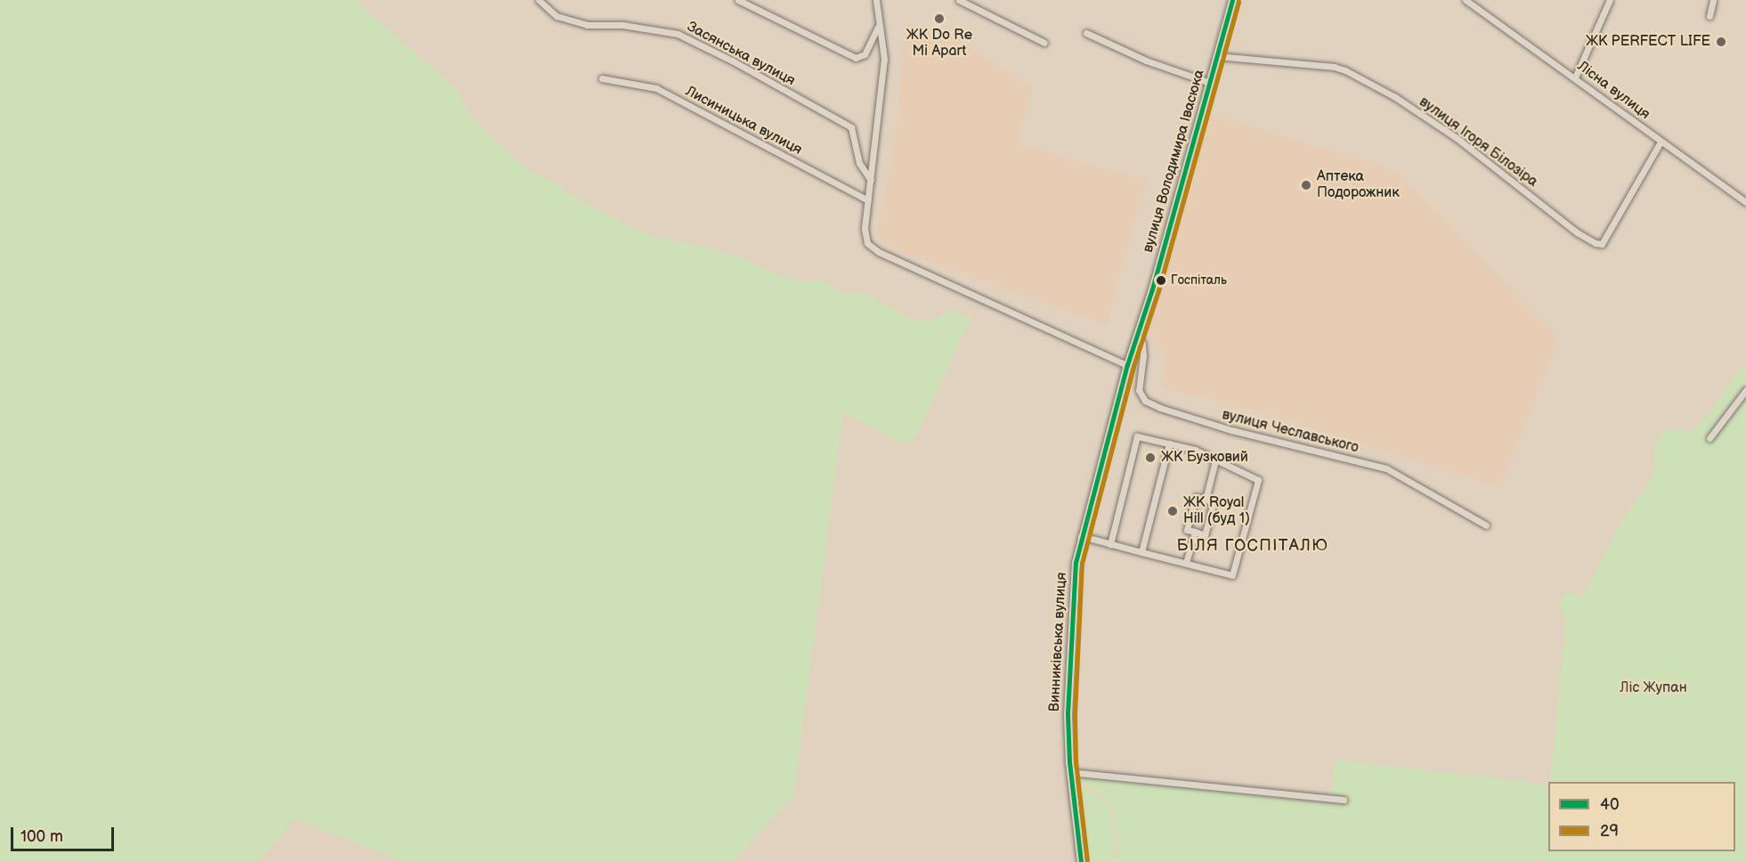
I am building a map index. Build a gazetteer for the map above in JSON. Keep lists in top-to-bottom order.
{
  "streets": {
    "main road": ["вулиця Володимира Івасюка", "Винниківська вулиця"],
    "street": [
      "Засянська вулиця",
      "Лісна вулиця",
      "Лисиницька вулиця",
      "вулиця Ігоря Білозіра",
      "вулиця Чеславського"
    ]
  },
  "crossings": [
    ["Лісна вулиця", "вулиця Ігоря Білозіра"],
    ["вулиця Ігоря Білозіра", "вулиця Володимира Івасюка"],
    ["вулиця Володимира Івасюка", "вулиця Чеславського"],
    ["вулиця Володимира Івасюка", "Винниківська вулиця"]
  ],
  "districts": ["БІЛЯ ГОСПІТАЛЮ"],
  "parks": ["Ліс Жупан"],
  "places": [
    "ЖК Do Re Mi Apart",
    "ЖК PERFECT LIFE",
    "Аптека Подорожник",
    "Госпіталь",
    "ЖК Бузковий",
    "ЖК Royal Hill (буд 1)"
  ],
  "lines": ["transit line 40", "transit line 29"],
  "legend": ["40", "29"],
  "scale_bar": "100 m"
}
